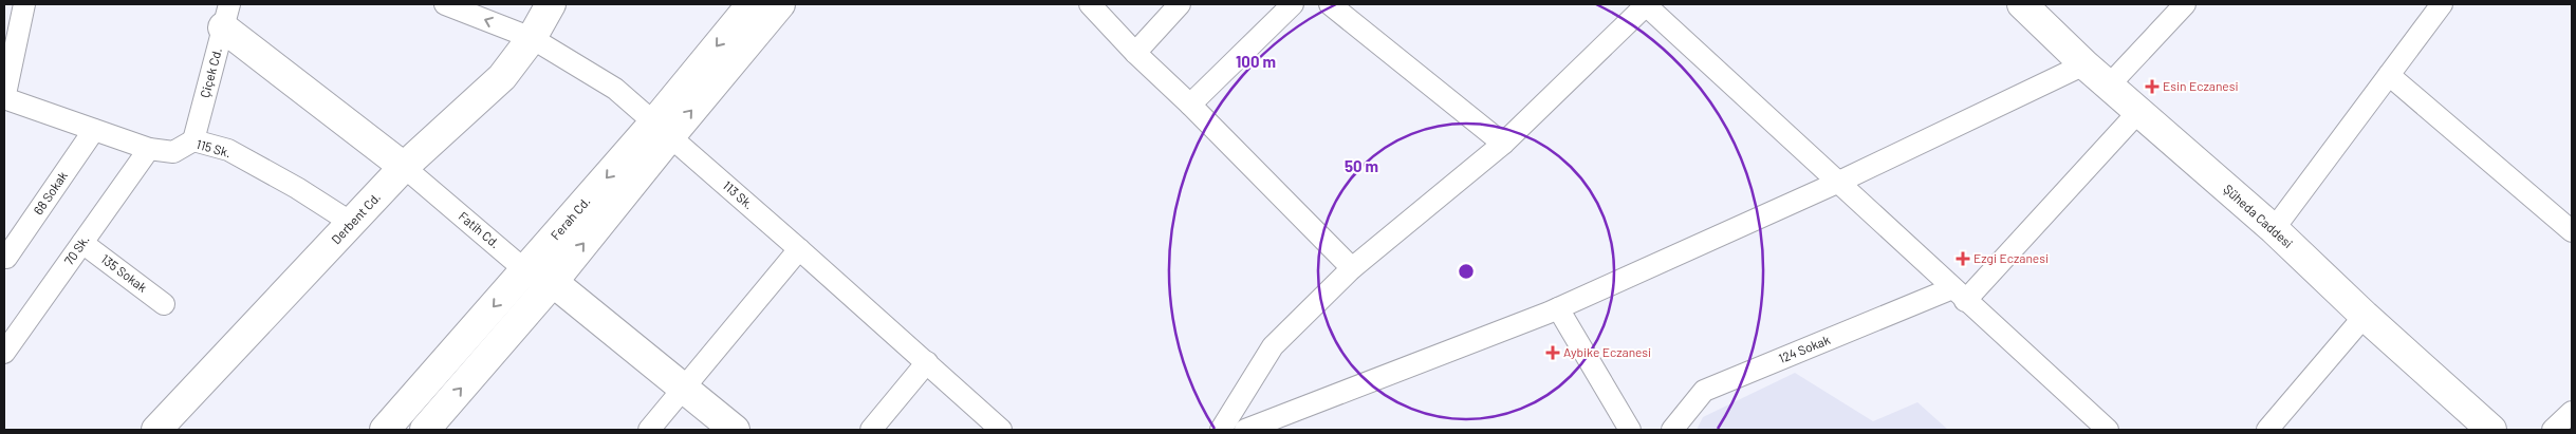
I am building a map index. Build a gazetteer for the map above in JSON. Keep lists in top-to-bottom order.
{
  "streets": {
    "street": [
      "Çiçek Cd.",
      "115 Sk.",
      "68 Sokak",
      "113 Sk.",
      "Şüheda Caddesi",
      "Derbent Cd.",
      "Ferah Cd.",
      "Fatih Cd.",
      "70 Sk.",
      "135 Sokak",
      "124 Sokak"
    ]
  },
  "crossings": [
    ["Çiçek Cd.", "115 Sk."],
    ["Çiçek Cd.", "Fatih Cd."],
    ["115 Sk.", "68 Sokak"],
    ["115 Sk.", "Derbent Cd."],
    ["115 Sk.", "70 Sk."],
    ["113 Sk.", "Derbent Cd."],
    ["113 Sk.", "Ferah Cd."],
    ["Derbent Cd.", "Fatih Cd."],
    ["Ferah Cd.", "Fatih Cd."],
    ["70 Sk.", "135 Sokak"]
  ],
  "places": {
    "health": ["Esin Eczanesi", "Ezgi Eczanesi", "Aybike Eczanesi"]
  },
  "rings": ["100 m", "50 m"]
}
